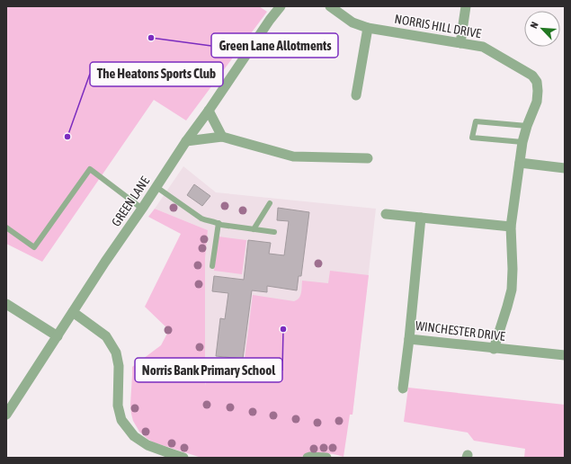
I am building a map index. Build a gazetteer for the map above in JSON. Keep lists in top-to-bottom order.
{
  "streets": {
    "street": ["NORRIS HILL DRIVE", "GREEN LANE", "WINCHESTER DRIVE"]
  },
  "crossings": [
    ["NORRIS HILL DRIVE", "WINCHESTER DRIVE"]
  ],
  "places": ["Green Lane Allotments", "The Heatons Sports Club", "Norris Bank Primary School"],
  "north": "top left"
}
